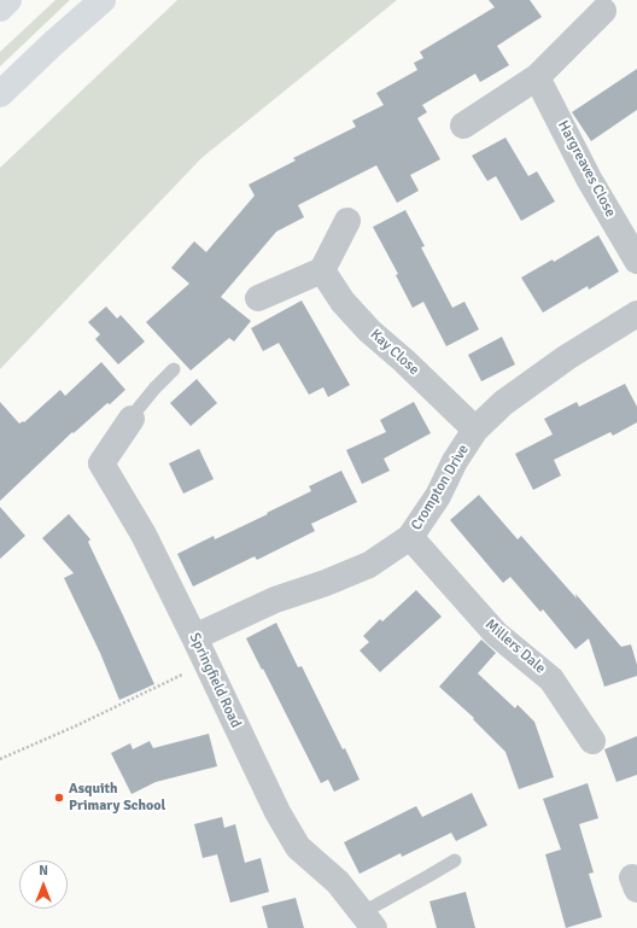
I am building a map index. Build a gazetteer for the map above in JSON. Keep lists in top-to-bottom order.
{
  "streets": {
    "street": [
      "Hargreaves Close",
      "Kay Close",
      "Crompton Drive",
      "Millers Dale",
      "Springfield Road"
    ]
  },
  "crossings": [
    ["Kay Close", "Crompton Drive"],
    ["Crompton Drive", "Millers Dale"],
    ["Crompton Drive", "Springfield Road"]
  ],
  "places": ["Asquith Primary School"],
  "north": "top"
}
